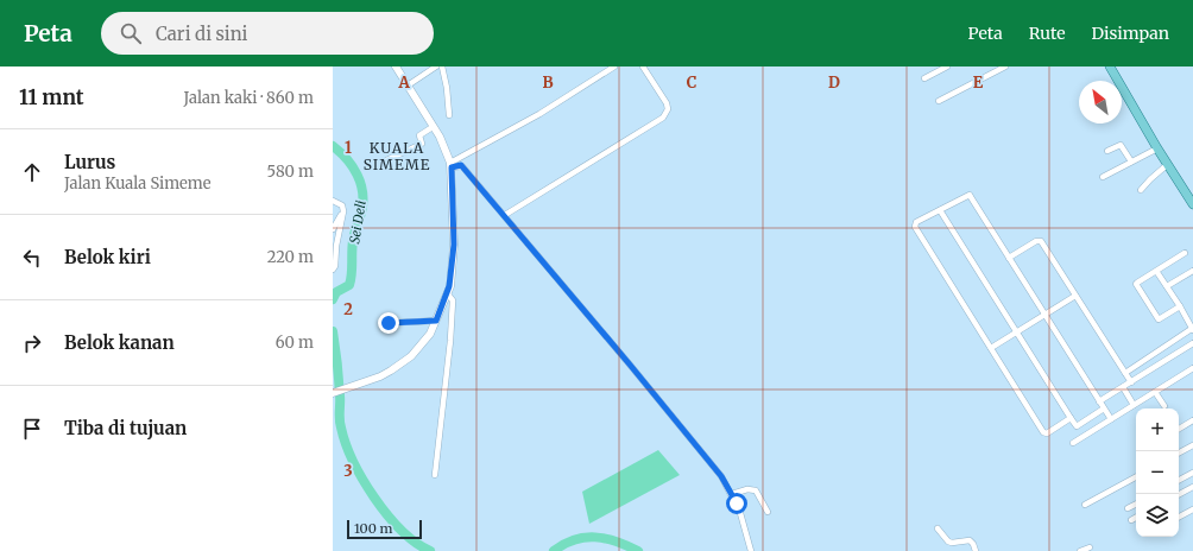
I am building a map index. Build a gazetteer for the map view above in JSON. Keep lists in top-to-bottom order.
{
  "districts": ["KUALA SIMEME"],
  "water": ["Sei Deli"],
  "scale_bar": "100 m",
  "north": "top left",
  "page": {
    "header": "Peta",
    "search": "Cari di sini",
    "nav": ["Peta", "Rute", "Disimpan"],
    "heading": ["11 mnt", "Jalan kaki · 860 m"],
    "list": [
      ["Lurus", "Jalan Kuala Simeme", "580 m"],
      ["Belok kiri", "220 m"],
      ["Belok kanan", "60 m"],
      "Tiba di tujuan"
    ],
    "map_buttons": ["+", "−"],
    "scale": "100 m"
  },
  "grid": {
    "columns": [
      "A",
      "B",
      "C",
      "D",
      "E"
    ],
    "rows": ["1", "2", "3"]
  }
}
